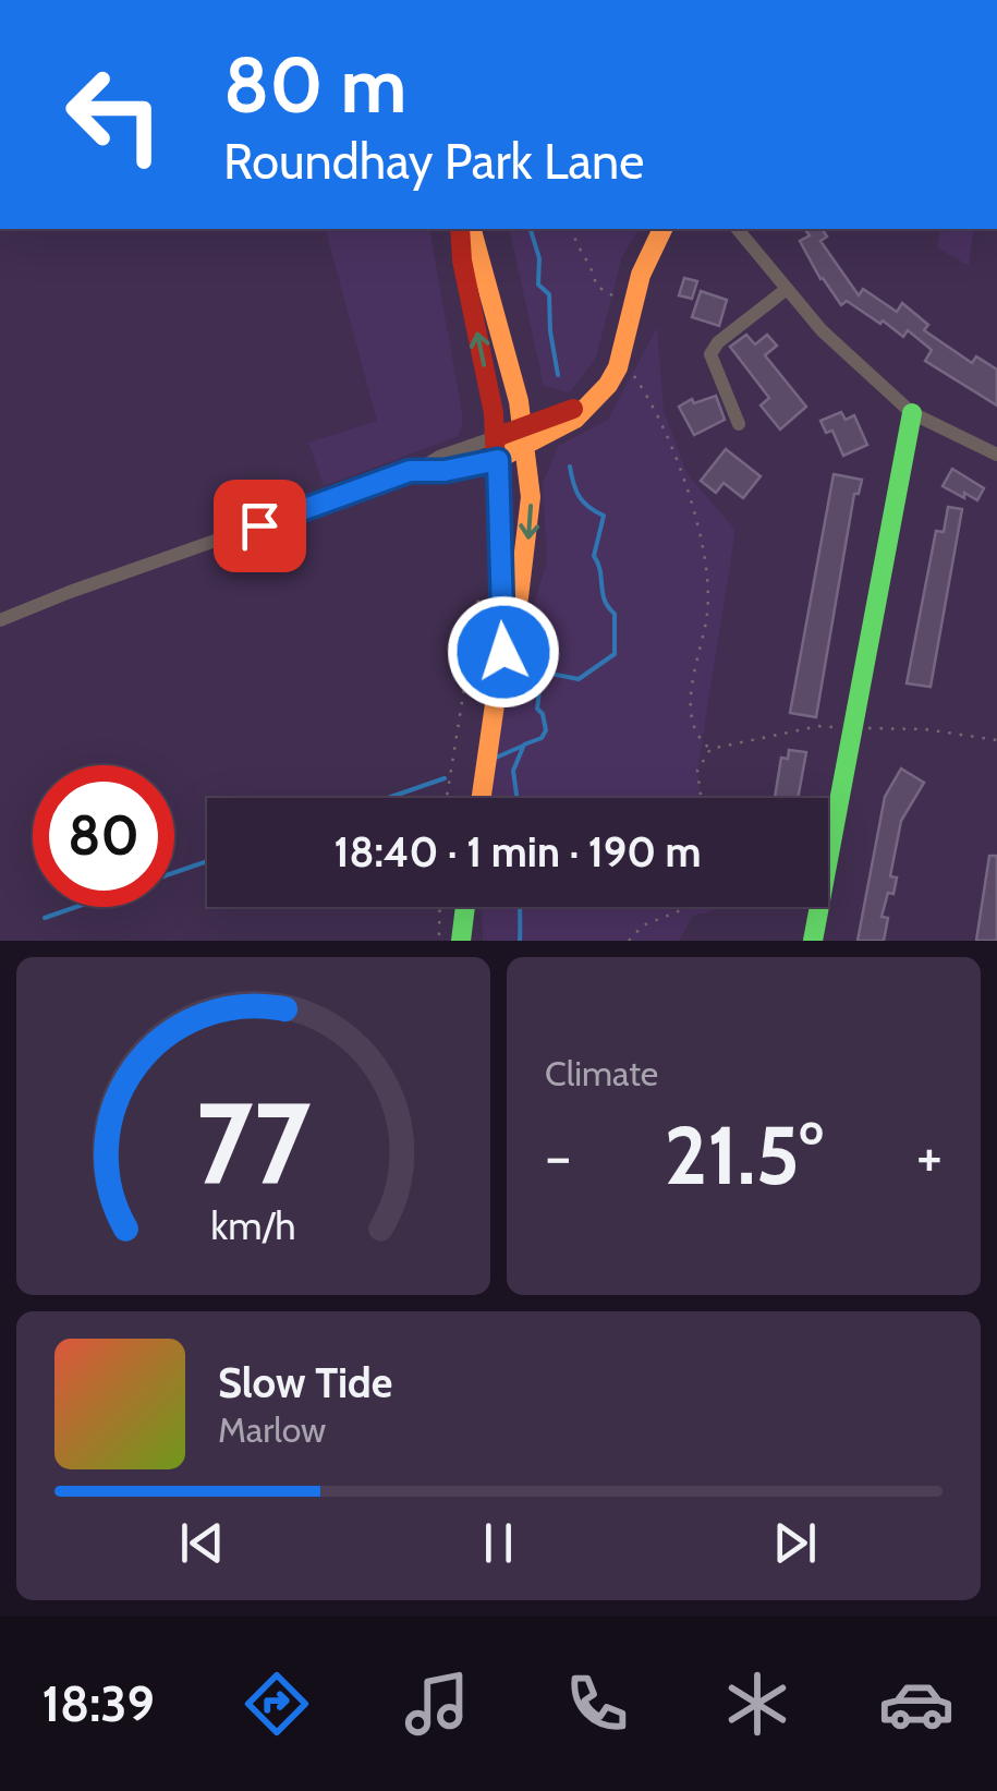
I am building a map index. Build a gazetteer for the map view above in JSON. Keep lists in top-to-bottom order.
{
  "page": {
    "turn": ["80 m", "Roundhay Park Lane"],
    "limit": "80",
    "trip": "18:40 · 1 min · 190 m",
    "tile": "Climate",
    "heat": ["−", "21.5°", "+"],
    "song": ["Slow Tide", "Marlow"],
    "tabs": "18:39",
    "gauge": ["77", "km/h"]
  }
}
